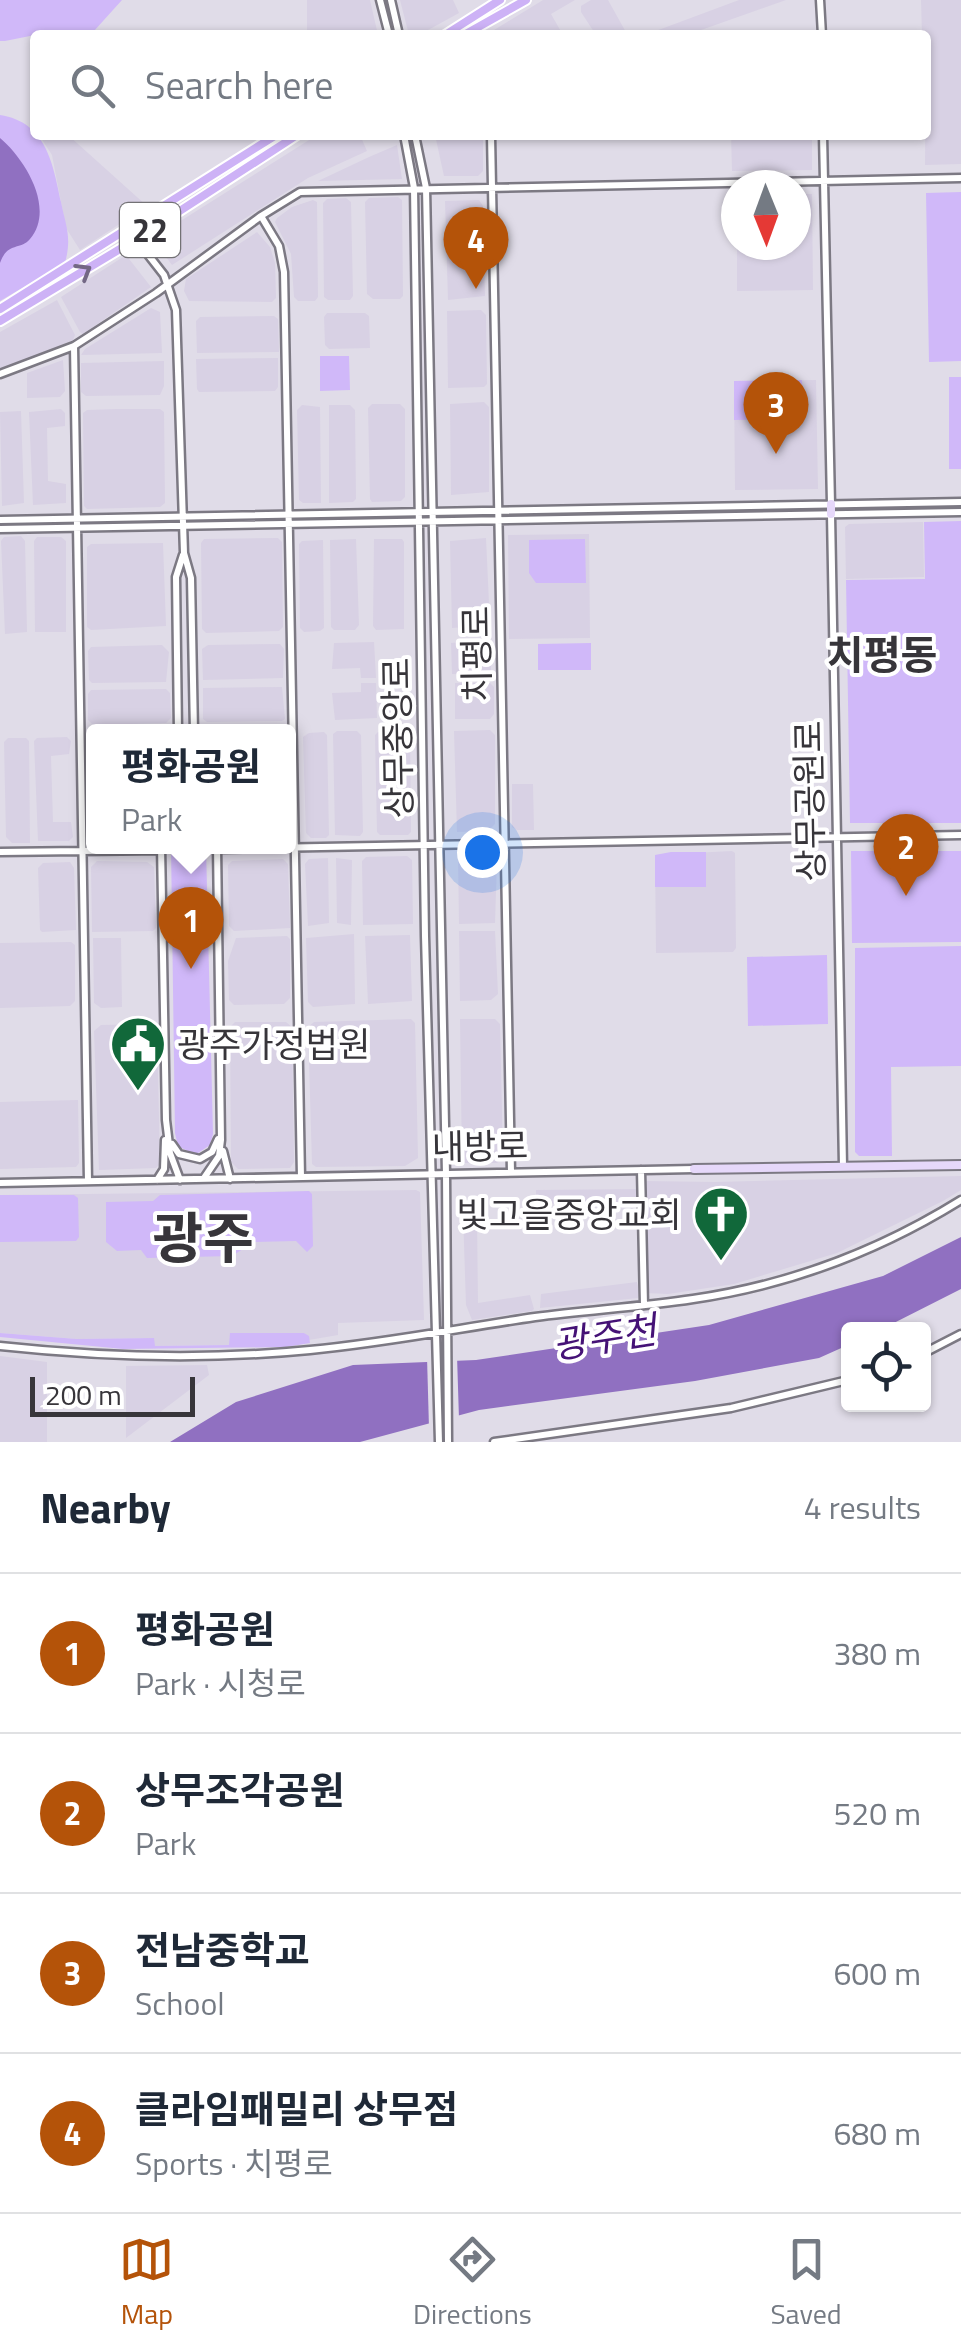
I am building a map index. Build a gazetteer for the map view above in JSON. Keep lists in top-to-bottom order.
{
  "streets": {
    "main road": ["22", "내방로"],
    "street": ["치평로", "상무중앙로", "상무공원로"]
  },
  "crossings": [
    ["치평로", "내방로"],
    ["상무중앙로", "내방로"],
    ["상무공원로", "내방로"]
  ],
  "districts": ["치평동", "광주"],
  "water": ["광주천"],
  "places": {
    "public building": ["광주가정법원"],
    "church": ["빛고을중앙교회"]
  },
  "scale_bar": "200 m",
  "north": "bottom",
  "page": {
    "search": "Search here",
    "pins": [
      "4",
      "3",
      "2",
      "1"
    ],
    "popup": ["평화공원", "Park"],
    "scale": "200 m",
    "heading": ["Nearby", "4 results"],
    "list": [
      {
        "mark": "1",
        "name": "평화공원",
        "note": "Park · 시청로",
        "value": "380 m"
      },
      {
        "mark": "2",
        "name": "상무조각공원",
        "note": "Park",
        "value": "520 m"
      },
      {
        "mark": "3",
        "name": "전남중학교",
        "note": "School",
        "value": "600 m"
      },
      {
        "mark": "4",
        "name": "클라임패밀리 상무점",
        "note": "Sports · 치평로",
        "value": "680 m"
      }
    ],
    "nav": ["Map", "Directions", "Saved"]
  }
}
